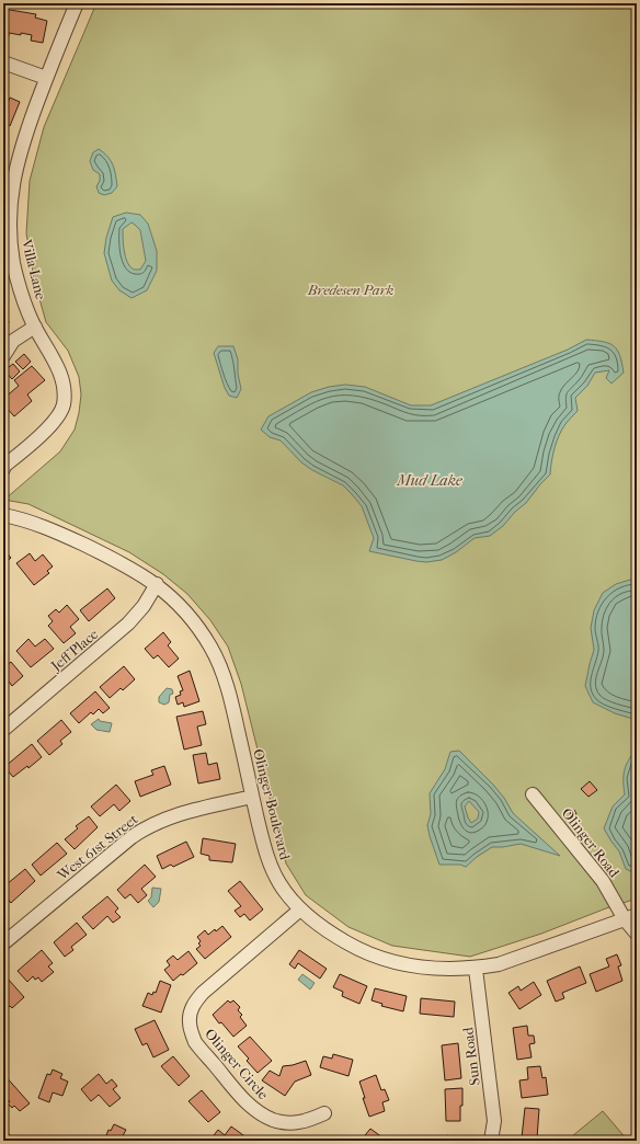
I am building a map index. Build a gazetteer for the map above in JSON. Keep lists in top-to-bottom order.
{
  "streets": {
    "street": [
      "Villa Lane",
      "Jeff Place",
      "Olinger Boulevard",
      "Olinger Road",
      "West 61st Street",
      "Sun Road",
      "Olinger Circle"
    ]
  },
  "crossings": [
    ["Jeff Place", "Olinger Boulevard"],
    ["Olinger Boulevard", "Olinger Road"],
    ["Olinger Boulevard", "West 61st Street"],
    ["Olinger Boulevard", "Sun Road"],
    ["Olinger Boulevard", "Olinger Circle"]
  ],
  "water": ["Mud Lake"],
  "parks": ["Bredesen Park"]
}
